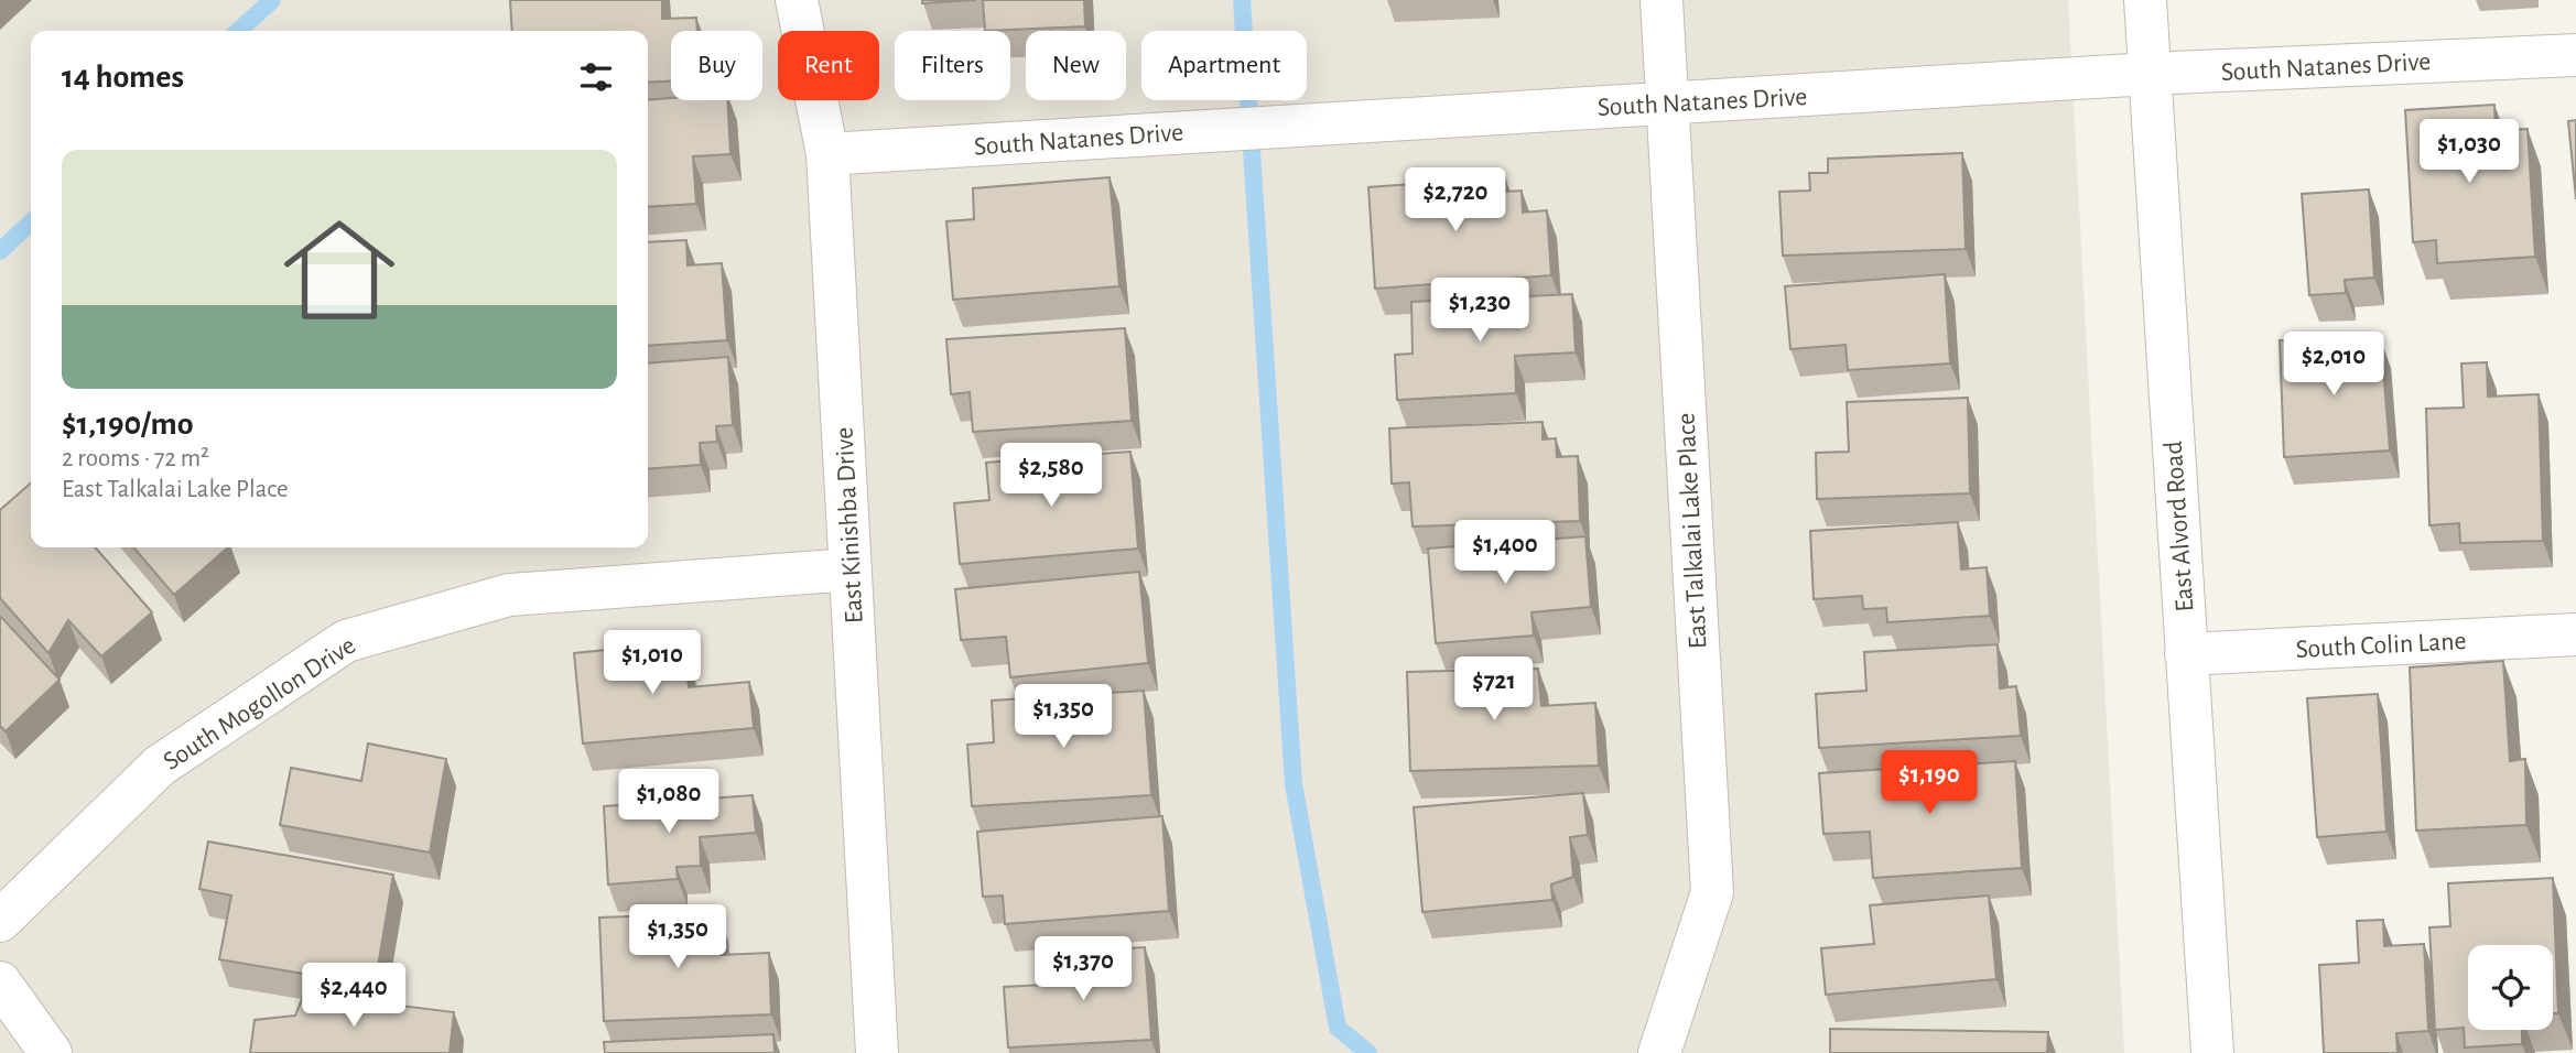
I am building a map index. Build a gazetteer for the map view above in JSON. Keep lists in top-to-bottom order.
{
  "streets": {
    "street": [
      "South Natanes Drive",
      "East Kinishba Drive",
      "East Alvord Road",
      "East Talkalai Lake Place",
      "South Colin Lane",
      "South Mogollon Drive"
    ]
  },
  "crossings": [
    ["South Natanes Drive", "East Kinishba Drive"],
    ["South Natanes Drive", "East Alvord Road"],
    ["South Natanes Drive", "East Talkalai Lake Place"],
    ["East Kinishba Drive", "South Mogollon Drive"],
    ["East Alvord Road", "South Colin Lane"]
  ],
  "page": {
    "chip": [
      "Buy",
      "Rent",
      "Filters",
      "New",
      "Apartment"
    ],
    "heading": "14 homes",
    "price": [
      "$1,030",
      "$2,720",
      "$1,230",
      "$2,010",
      "$2,580",
      "$1,400",
      "$1,010",
      "$721",
      "$1,350",
      "$1,190",
      "$1,080",
      "$1,350",
      "$1,370",
      "$2,440"
    ],
    "list": [
      {
        "name": "$1,190/mo",
        "note": "2 rooms · 72 m² · East Talkalai Lake Place"
      }
    ]
  }
}
